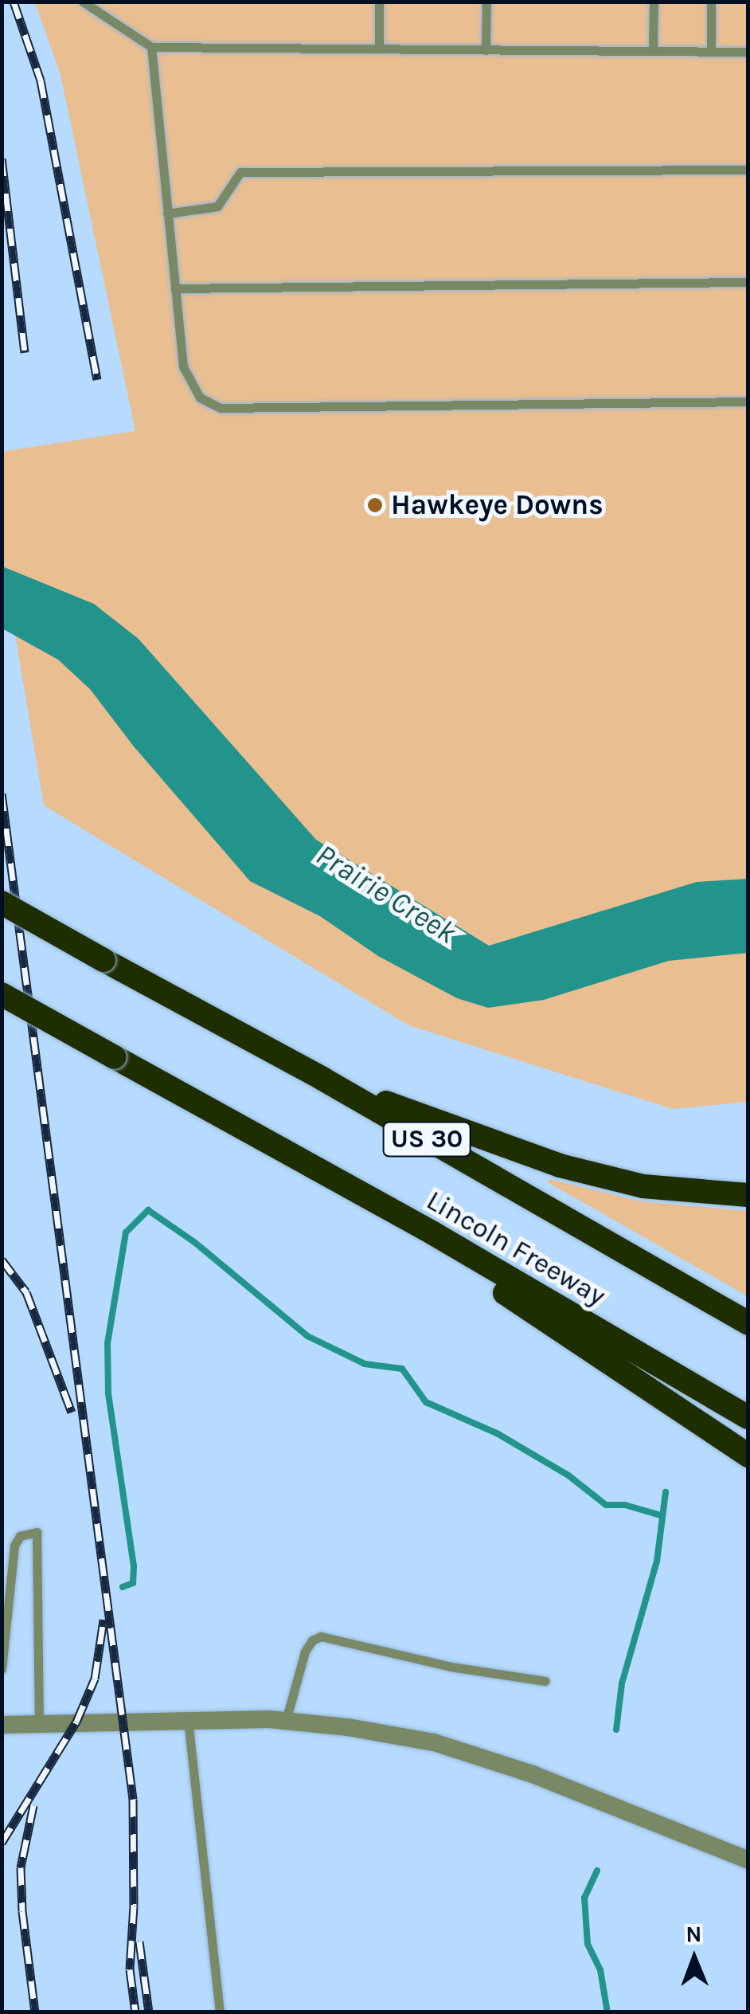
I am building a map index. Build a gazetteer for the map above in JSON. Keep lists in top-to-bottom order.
{
  "streets": {
    "highway": ["US 30", "Lincoln Freeway"]
  },
  "water": ["Prairie Creek"],
  "places": ["Hawkeye Downs"],
  "north": "top"
}
